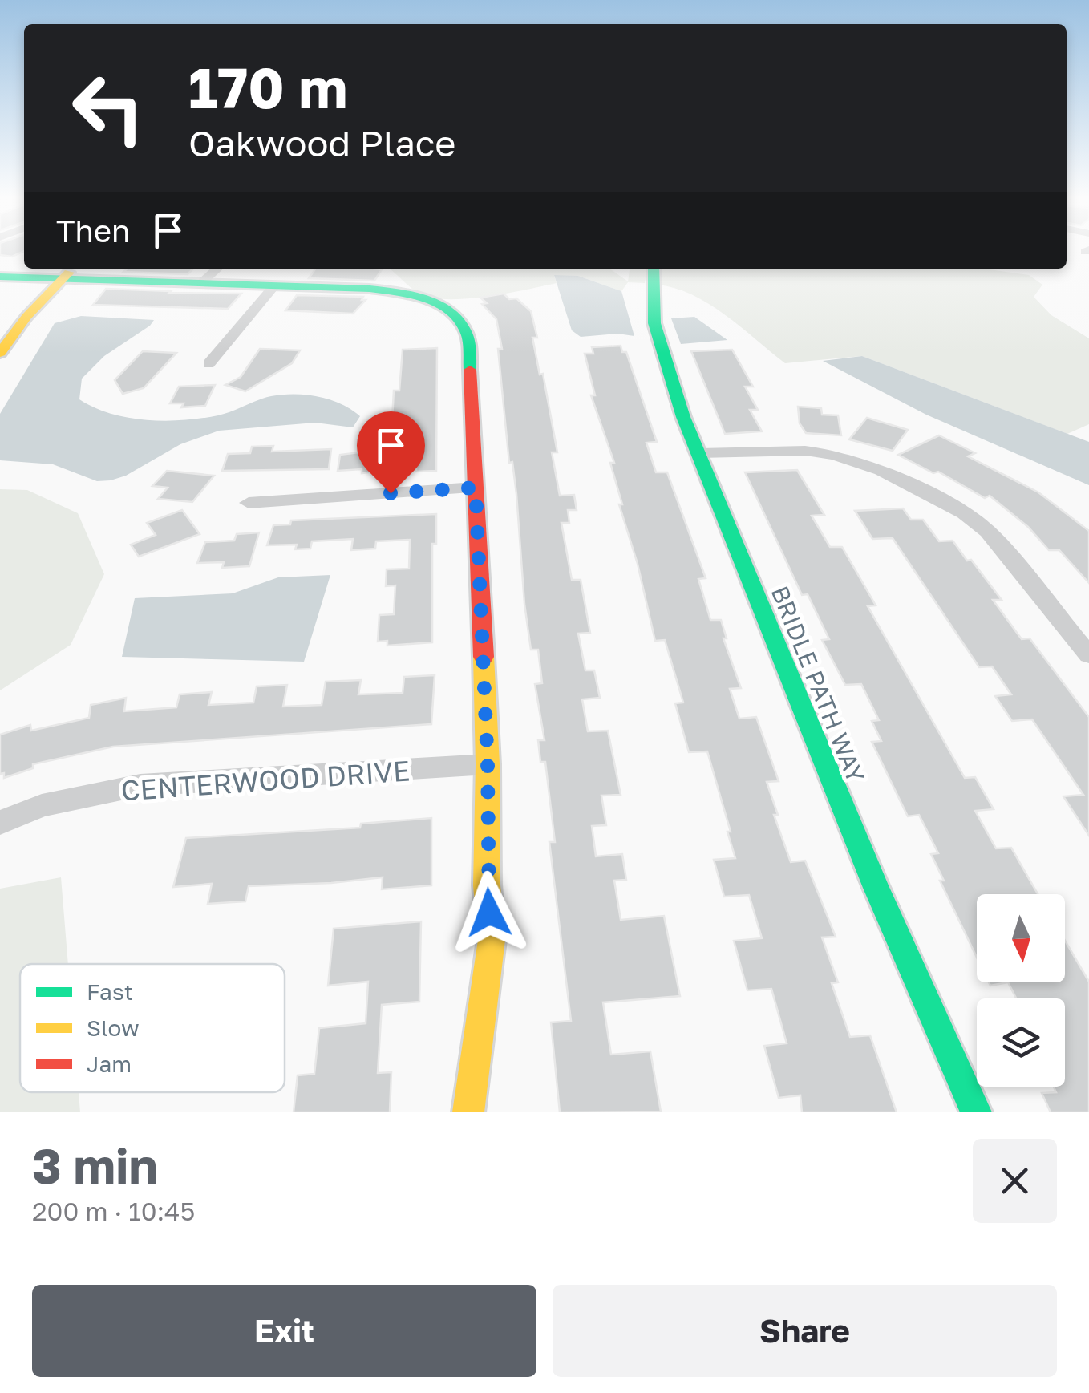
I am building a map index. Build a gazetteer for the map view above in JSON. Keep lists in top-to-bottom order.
{
  "streets": {
    "street": ["BRIDLE PATH WAY", "CENTERWOOD DRIVE"]
  },
  "legend": ["Fast", "Slow", "Jam"],
  "north": "bottom",
  "page": {
    "turn": ["170 m", "Oakwood Place"],
    "then": "Then",
    "heading": ["3 min", "200 m · 10:45"],
    "buttons": ["Exit", "Share"]
  }
}
